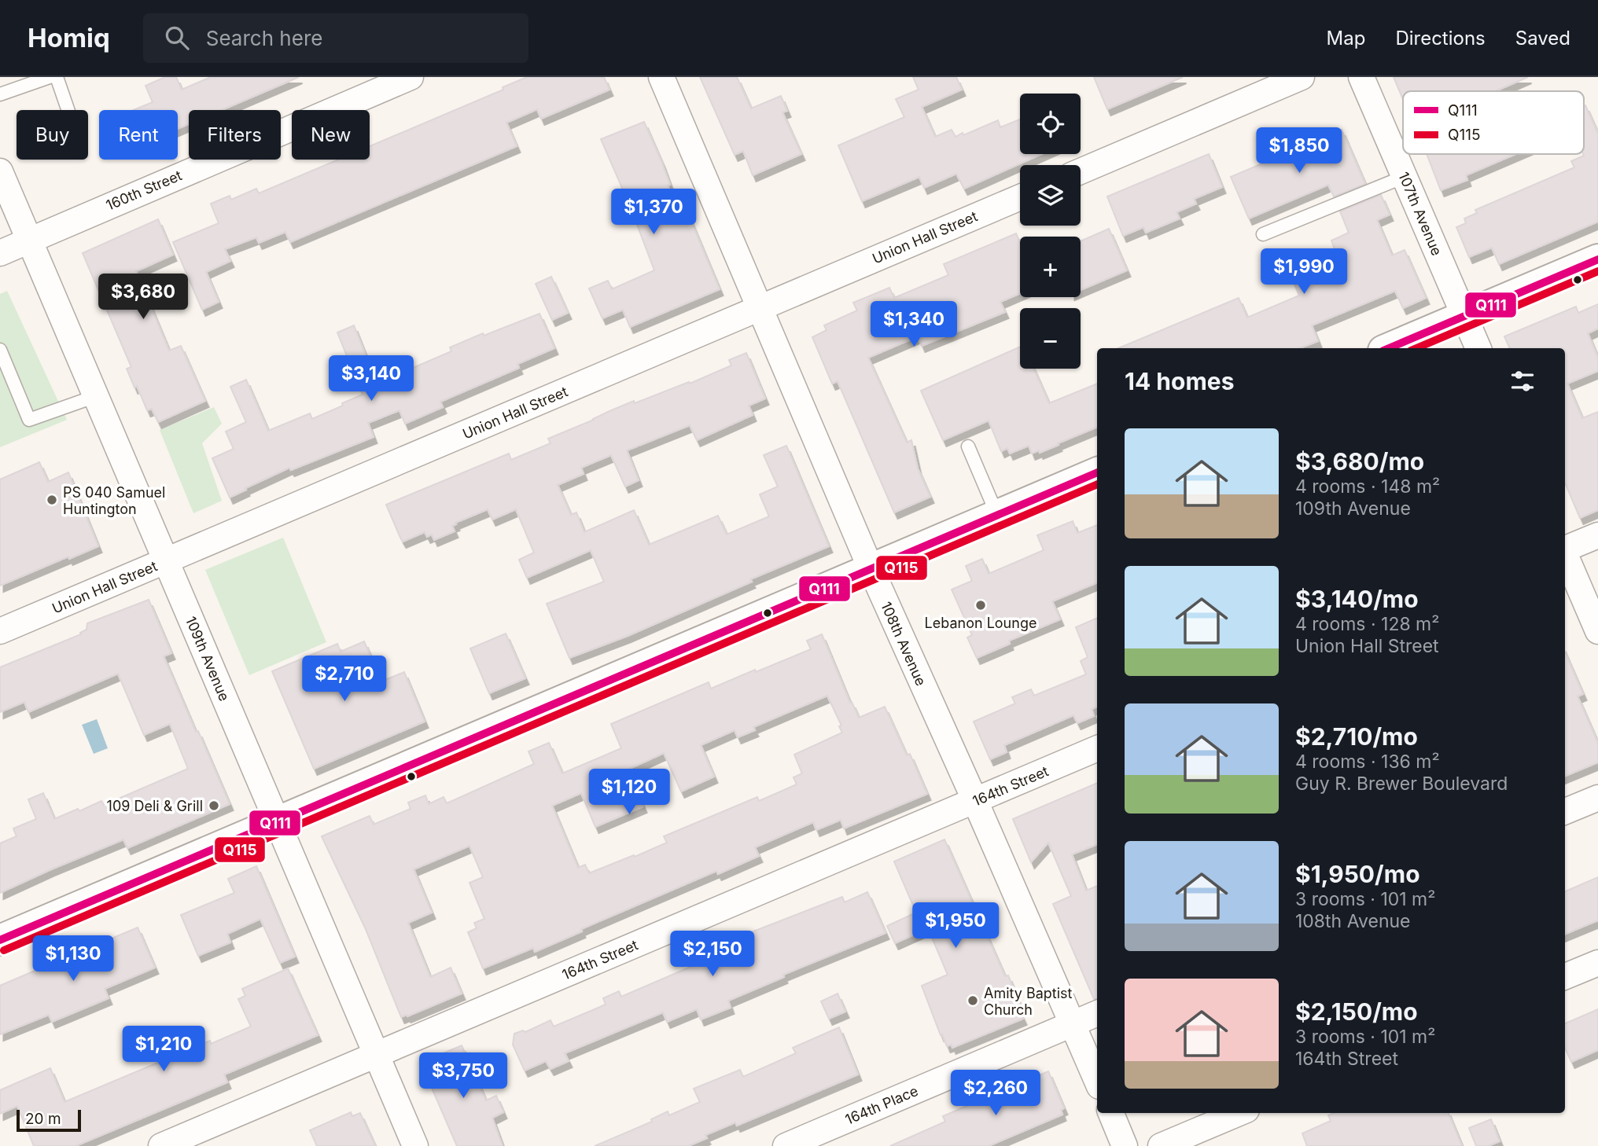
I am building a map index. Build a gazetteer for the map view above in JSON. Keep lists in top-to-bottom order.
{
  "streets": {
    "street": [
      "160th Street",
      "107th Avenue",
      "Union Hall Street",
      "108th Avenue",
      "109th Avenue",
      "164th Street",
      "164th Place"
    ]
  },
  "crossings": [
    ["160th Street", "109th Avenue"],
    ["Union Hall Street", "108th Avenue"],
    ["Union Hall Street", "109th Avenue"],
    ["108th Avenue", "164th Street"],
    ["108th Avenue", "164th Place"],
    ["109th Avenue", "164th Street"]
  ],
  "places": [
    "PS 040 Samuel Huntington",
    "Lebanon Lounge",
    "109 Deli & Grill",
    "Amity Baptist Church"
  ],
  "lines": ["transit line Q111", "transit line Q115"],
  "legend": ["Q111", "Q115"],
  "scale_bar": "20 m",
  "page": {
    "header": "Homiq",
    "search": "Search here",
    "nav": ["Map", "Directions", "Saved"],
    "map_buttons": ["+", "−"],
    "chip": [
      "Buy",
      "Rent",
      "Filters",
      "New"
    ],
    "price": [
      "$1,850",
      "$1,370",
      "$1,990",
      "$3,680",
      "$1,340",
      "$3,140",
      "$2,710",
      "$1,120",
      "$1,950",
      "$2,150",
      "$1,130",
      "$1,210",
      "$3,750",
      "$2,260"
    ],
    "heading": "14 homes",
    "list": [
      {
        "name": "$3,680/mo",
        "note": "4 rooms · 148 m² · 109th Avenue"
      },
      {
        "name": "$3,140/mo",
        "note": "4 rooms · 128 m² · Union Hall Street"
      },
      {
        "name": "$2,710/mo",
        "note": "4 rooms · 136 m² · Guy R. Brewer Boulevard"
      },
      {
        "name": "$1,950/mo",
        "note": "3 rooms · 101 m² · 108th Avenue"
      },
      {
        "name": "$2,150/mo",
        "note": "3 rooms · 101 m² · 164th Street"
      }
    ],
    "scale": "20 m"
  }
}
